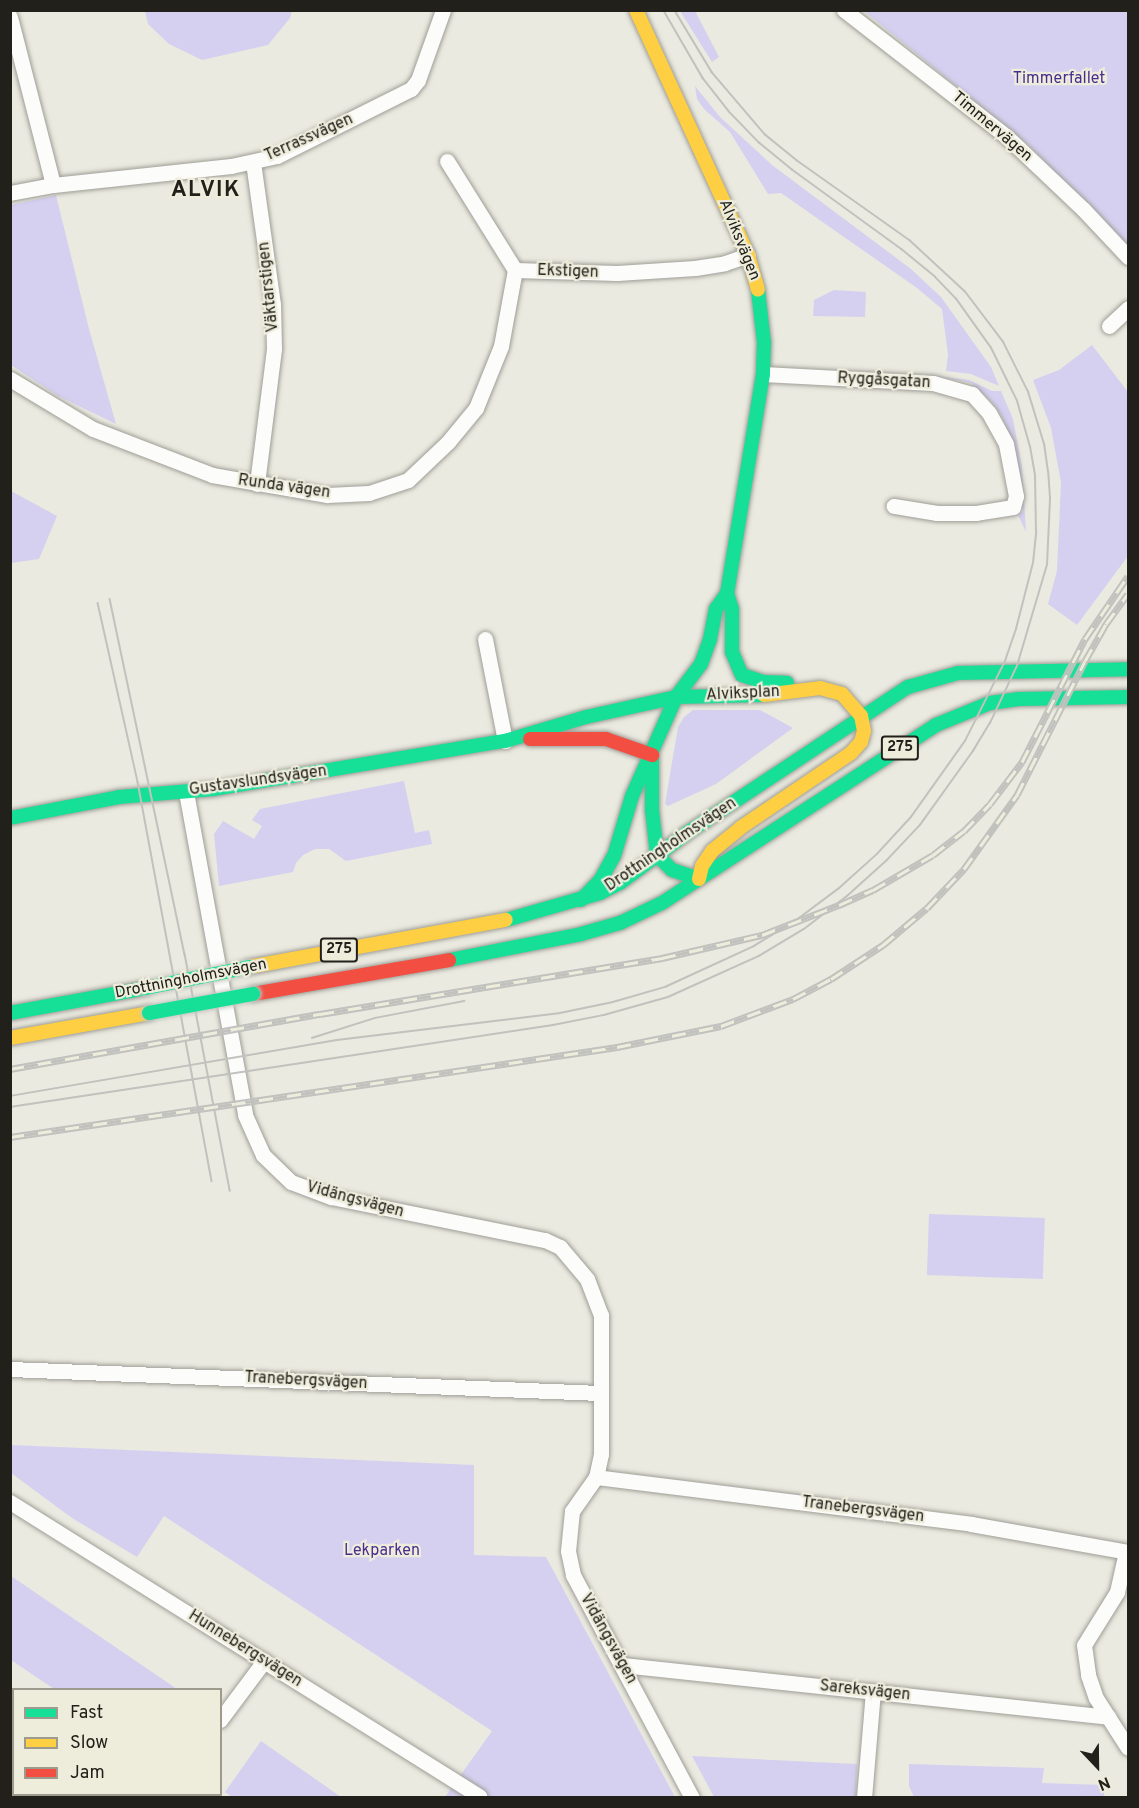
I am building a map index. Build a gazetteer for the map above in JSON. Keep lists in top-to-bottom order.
{
  "streets": {
    "main road": [
      "Alviksvägen",
      "Alviksplan",
      "275",
      "Gustavslundsvägen",
      "Drottningholmsvägen"
    ],
    "street": [
      "Timmervägen",
      "Terrassvägen",
      "Ekstigen",
      "Väktarstigen",
      "Ryggåsgatan",
      "Runda vägen",
      "Vidängsvägen",
      "Tranebergsvägen",
      "Hunnebergsvägen",
      "Sareksvägen"
    ]
  },
  "crossings": [
    ["Terrassvägen", "Väktarstigen"],
    ["Alviksvägen", "Ekstigen"],
    ["Alviksvägen", "Ryggåsgatan"],
    ["Alviksvägen", "Alviksplan"],
    ["Alviksvägen", "Gustavslundsvägen"],
    ["Ekstigen", "Runda vägen"],
    ["Väktarstigen", "Runda vägen"],
    ["Alviksplan", "Gustavslundsvägen"],
    ["Alviksplan", "Drottningholmsvägen"],
    ["Gustavslundsvägen", "Vidängsvägen"],
    ["Vidängsvägen", "Tranebergsvägen"],
    ["Vidängsvägen", "Sareksvägen"]
  ],
  "districts": ["ALVIK"],
  "parks": ["Timmerfallet", "Lekparken"],
  "legend": ["Fast", "Slow", "Jam"],
  "north": "bottom"
}
